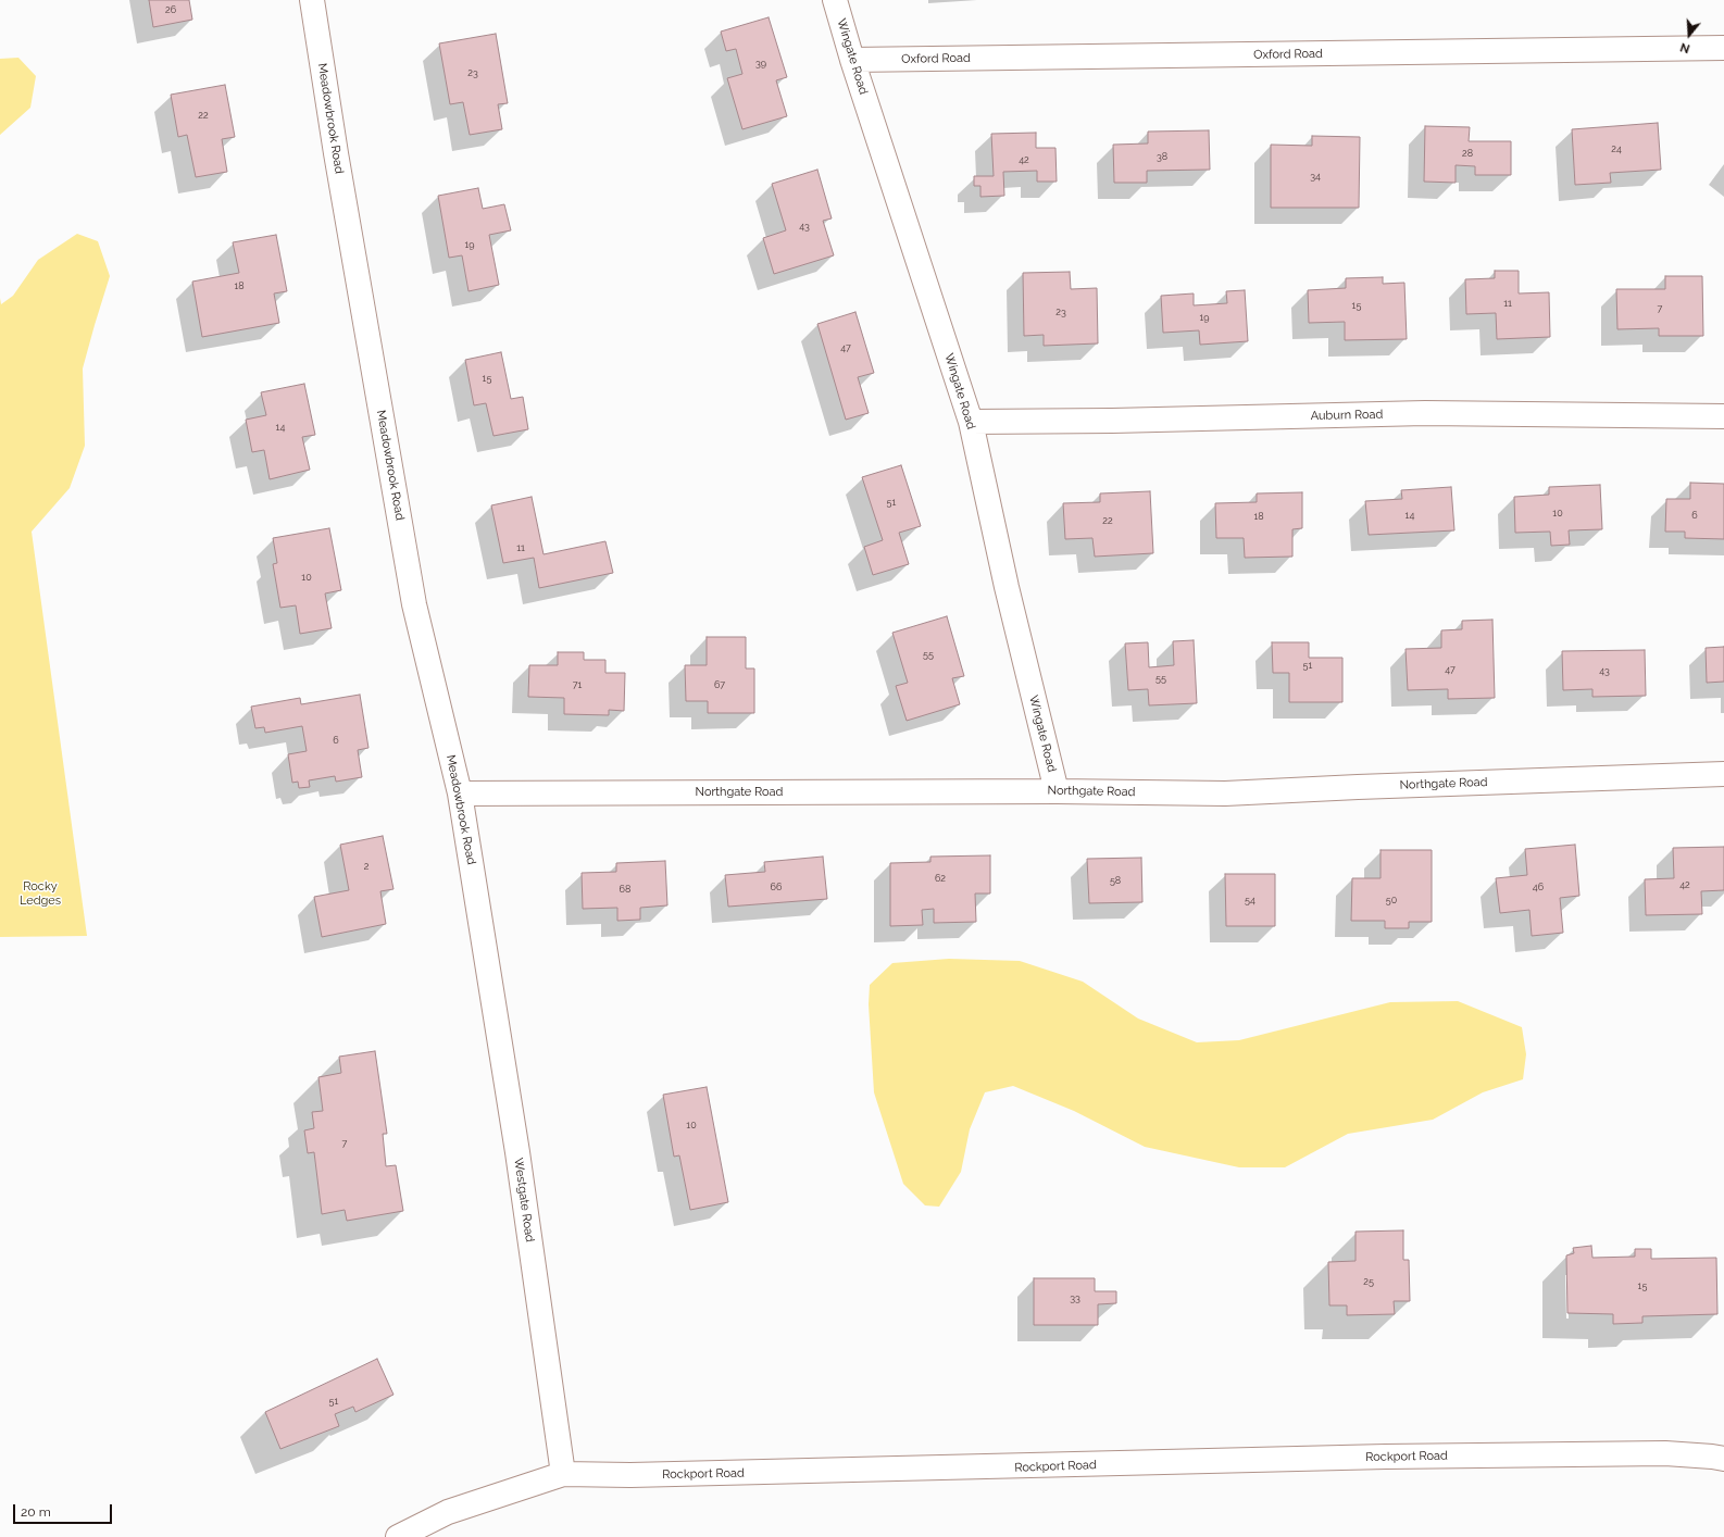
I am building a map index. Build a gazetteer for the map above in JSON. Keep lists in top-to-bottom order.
{
  "streets": {
    "street": [
      "Oxford Road",
      "Wingate Road",
      "Meadowbrook Road",
      "Auburn Road",
      "Northgate Road",
      "Westgate Road",
      "Rockport Road"
    ]
  },
  "crossings": [
    ["Oxford Road", "Wingate Road"],
    ["Wingate Road", "Auburn Road"],
    ["Wingate Road", "Northgate Road"],
    ["Meadowbrook Road", "Northgate Road"],
    ["Meadowbrook Road", "Westgate Road"],
    ["Westgate Road", "Rockport Road"]
  ],
  "parks": ["Rocky Ledges"],
  "house_numbers": [
    "26",
    "39",
    "23",
    "22",
    "24",
    "28",
    "38",
    "42",
    "34",
    "43",
    "19",
    "18",
    "11",
    "15",
    "7",
    "23",
    "19",
    "47",
    "15",
    "14",
    "51",
    "10",
    "14",
    "6",
    "18",
    "22",
    "11",
    "10",
    "55",
    "51",
    "47",
    "43",
    "55",
    "71",
    "67",
    "6",
    "2",
    "62",
    "58",
    "42",
    "66",
    "46",
    "68",
    "54",
    "50",
    "10",
    "7",
    "25",
    "15",
    "33",
    "51"
  ],
  "scale_bar": "20 m",
  "north": "bottom"
}
